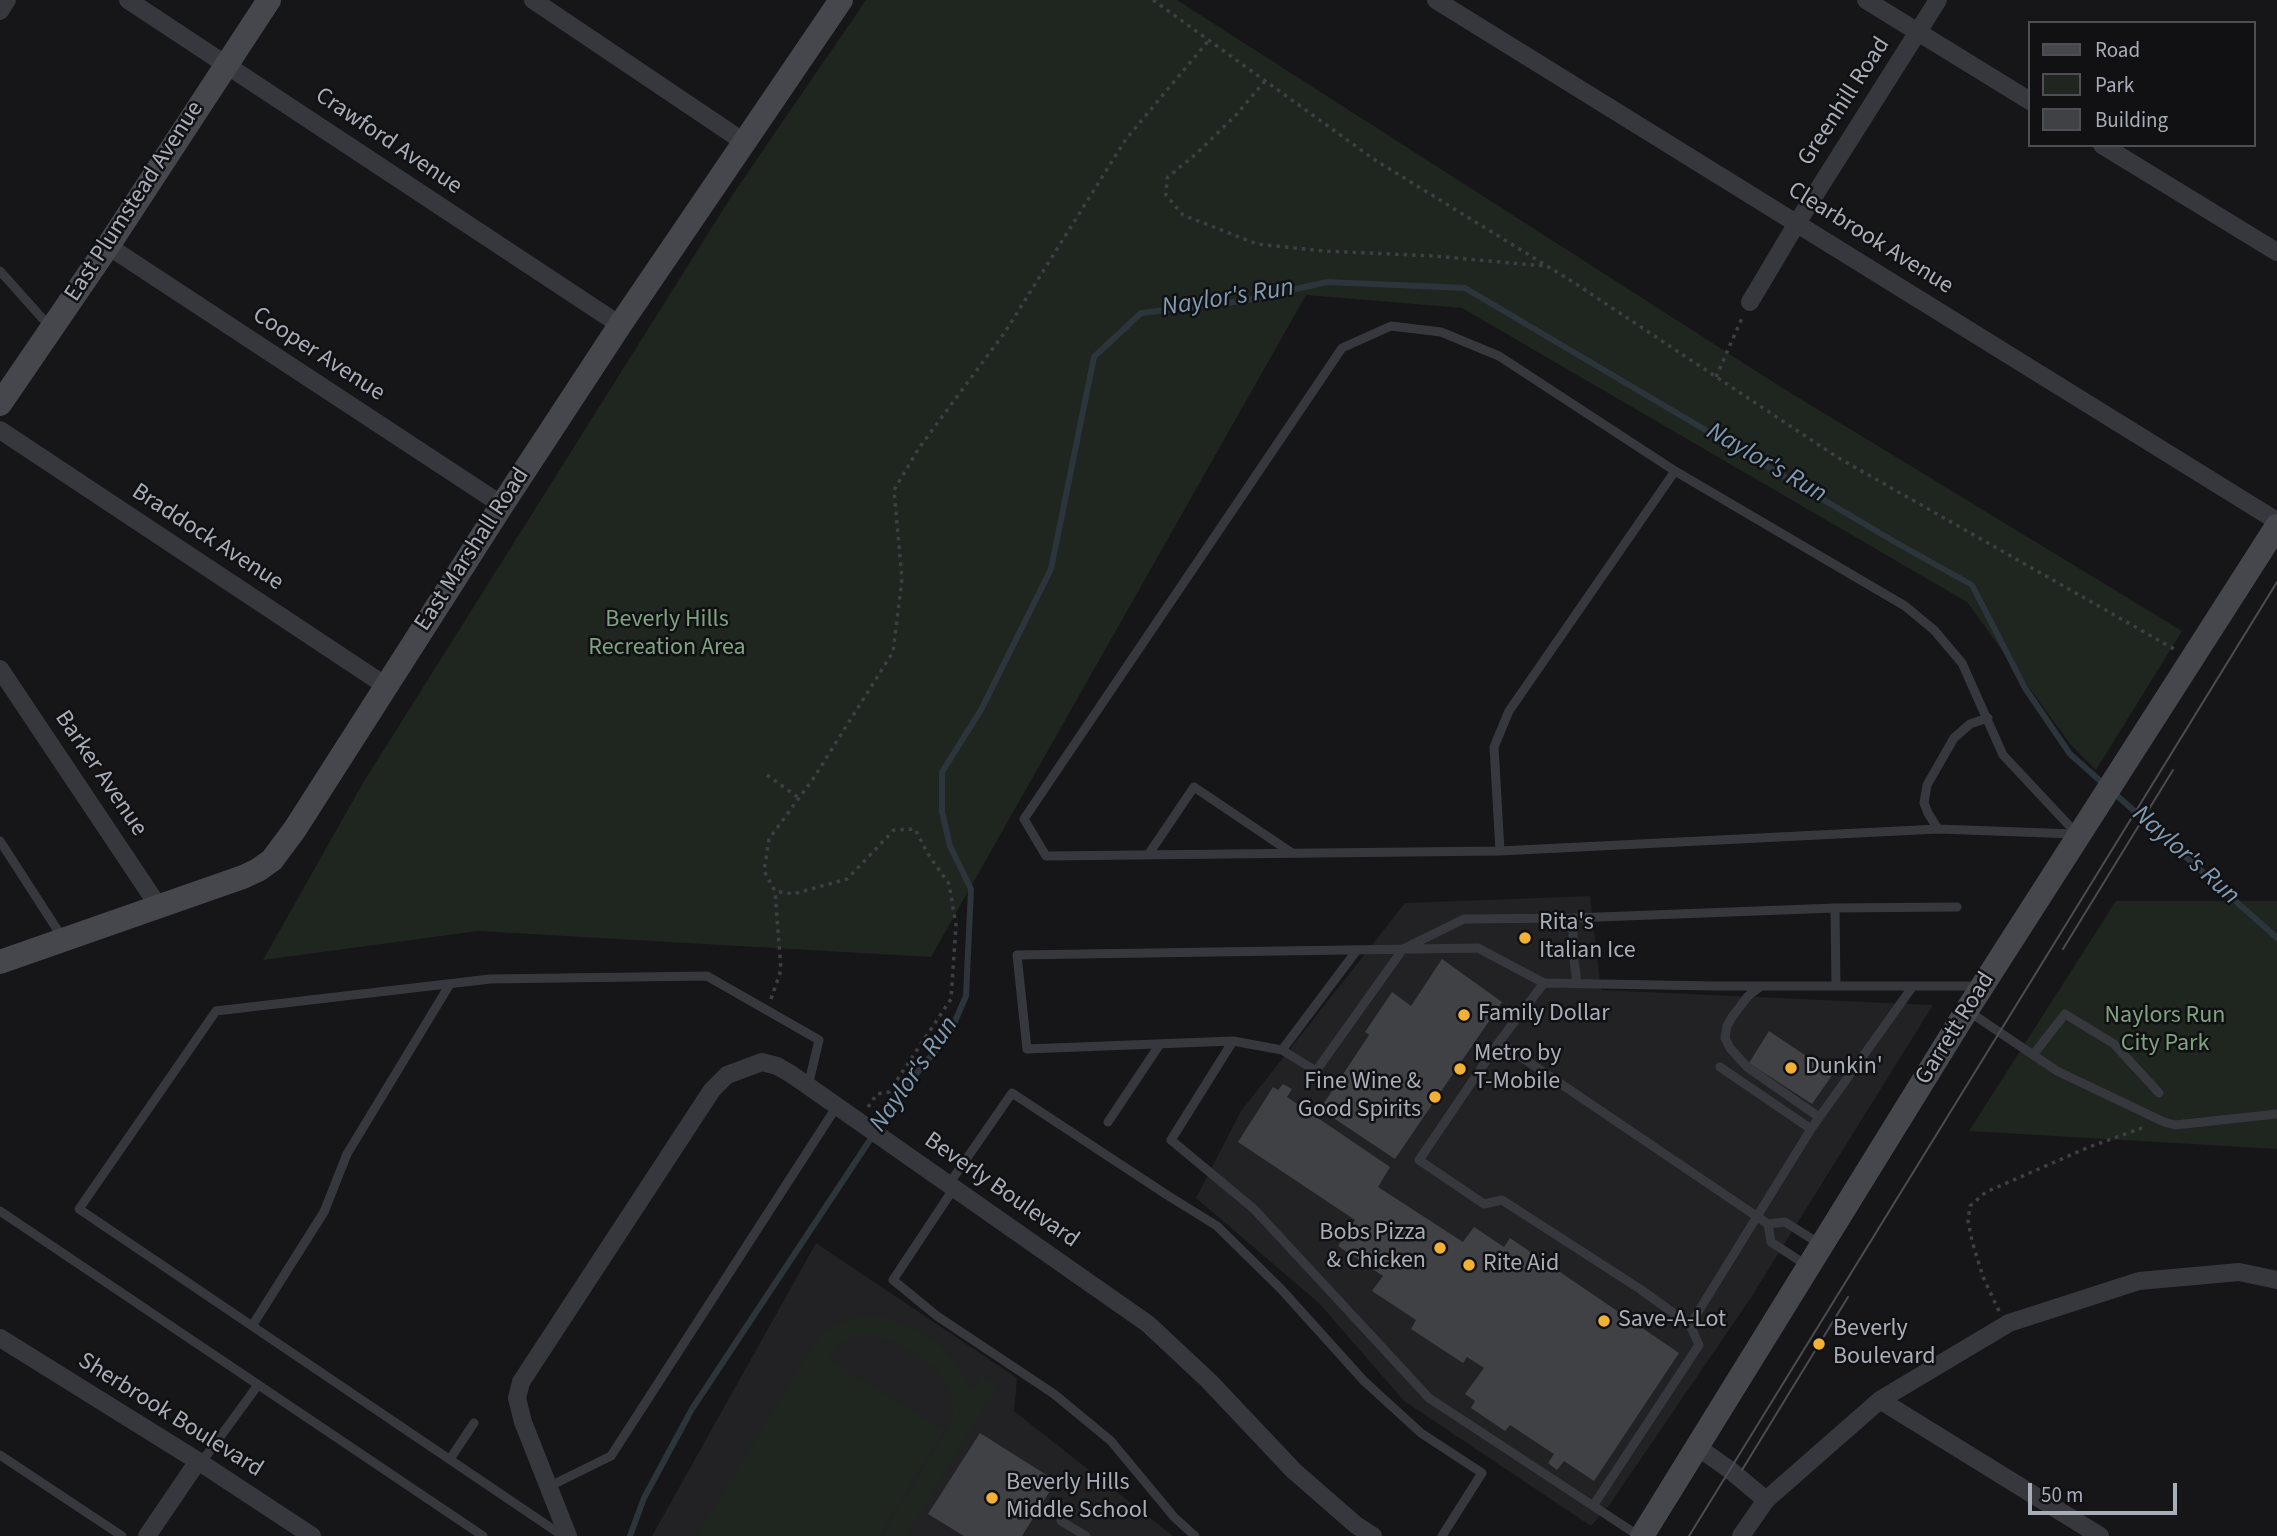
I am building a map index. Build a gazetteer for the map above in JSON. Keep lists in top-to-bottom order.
{
  "streets": {
    "main road": ["East Plumstead Avenue", "East Marshall Road", "Garrett Road"],
    "street": [
      "Greenhill Road",
      "Crawford Avenue",
      "Clearbrook Avenue",
      "Cooper Avenue",
      "Braddock Avenue",
      "Barker Avenue",
      "Beverly Boulevard",
      "Sherbrook Boulevard"
    ]
  },
  "crossings": [
    ["Greenhill Road", "Clearbrook Avenue"],
    ["Crawford Avenue", "East Plumstead Avenue"],
    ["Crawford Avenue", "East Marshall Road"],
    ["East Plumstead Avenue", "Cooper Avenue"],
    ["Cooper Avenue", "East Marshall Road"],
    ["Braddock Avenue", "East Marshall Road"],
    ["East Marshall Road", "Barker Avenue"]
  ],
  "water": ["Naylor's Run"],
  "parks": ["Beverly Hills Recreation Area", "Naylors Run City Park"],
  "places": [
    "Rita's Italian Ice",
    "Family Dollar",
    "Dunkin'",
    "Metro by T-Mobile",
    "Fine Wine & Good Spirits",
    "Bobs Pizza & Chicken",
    "Rite Aid",
    "Save-A-Lot",
    "Beverly Boulevard",
    "Beverly Hills Middle School"
  ],
  "legend": ["Road", "Park", "Building"],
  "scale_bar": "50 m"
}
